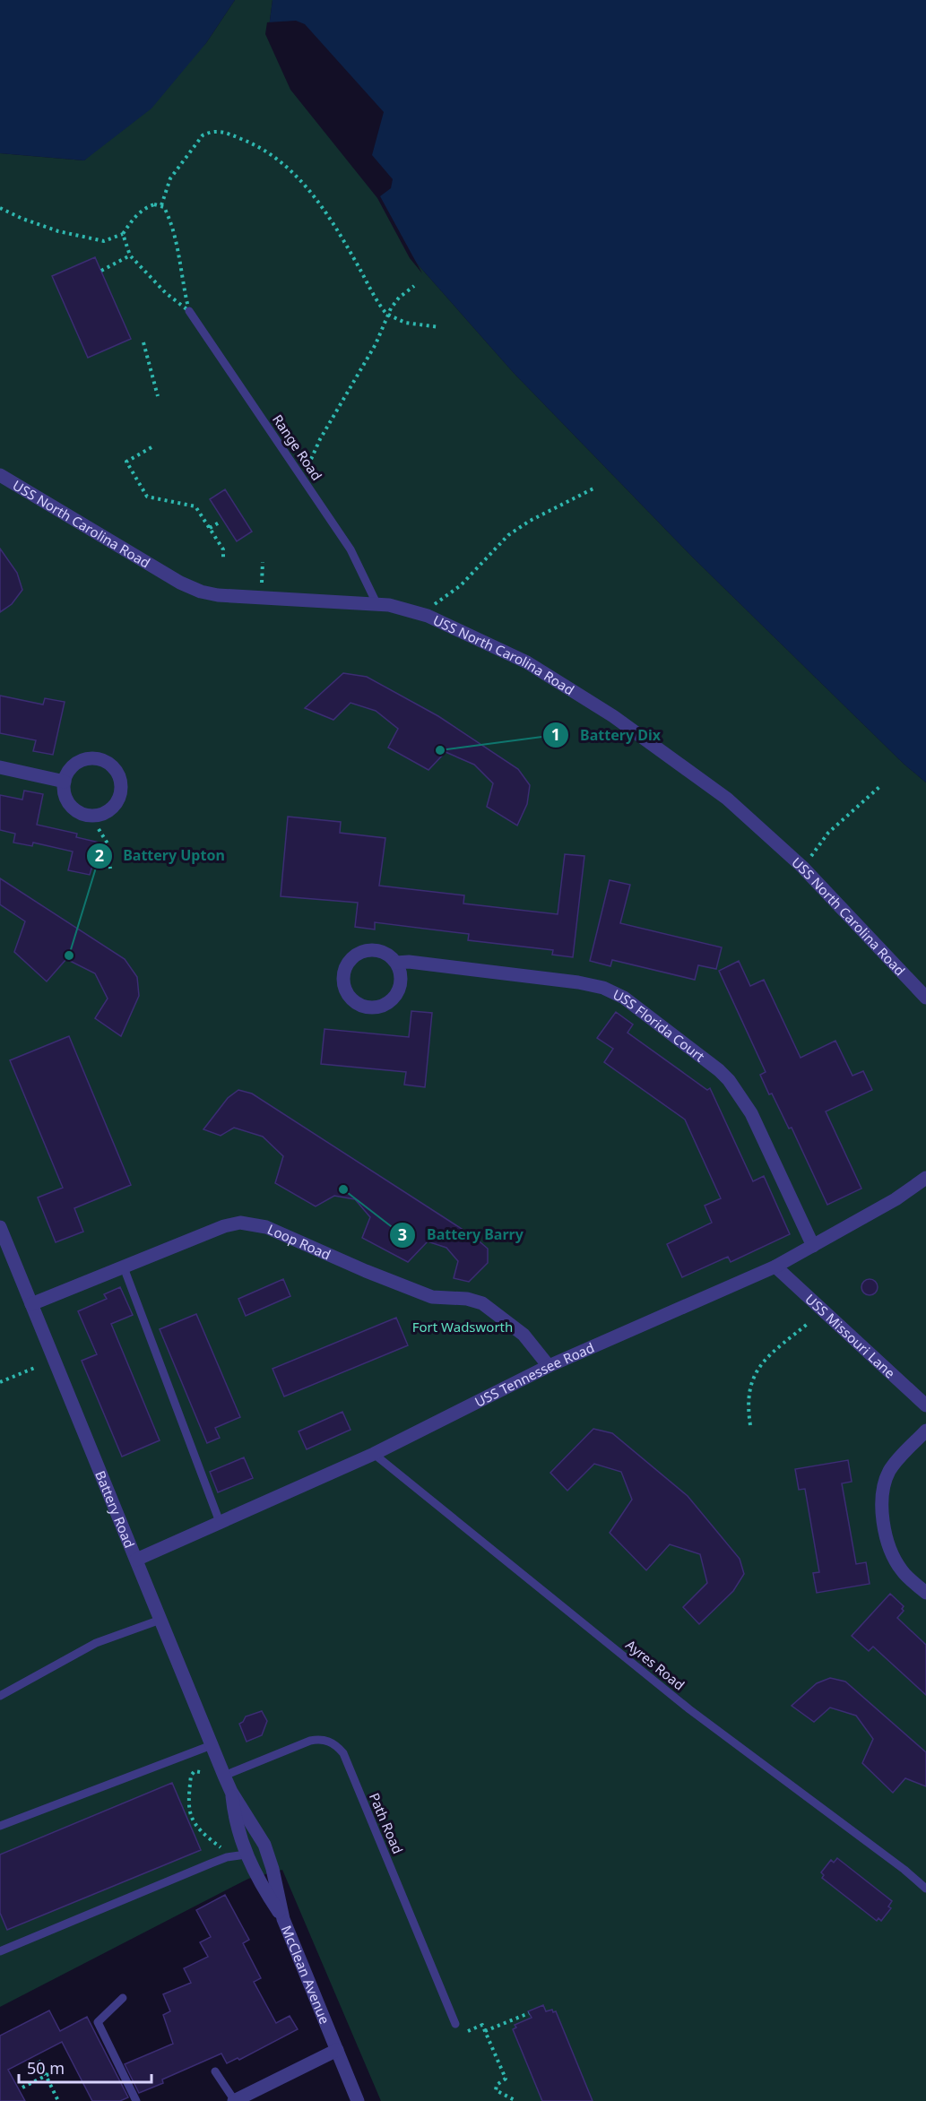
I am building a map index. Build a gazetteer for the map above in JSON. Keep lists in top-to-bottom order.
{
  "streets": {
    "street": [
      "USS North Carolina Road",
      "USS Florida Court",
      "Loop Road",
      "USS Missouri Lane",
      "USS Tennessee Road",
      "Battery Road",
      "McClean Avenue"
    ],
    "lane": ["Range Road", "Ayres Road", "Path Road"]
  },
  "crossings": [
    ["Range Road", "USS North Carolina Road"],
    ["USS Florida Court", "USS Tennessee Road"],
    ["Loop Road", "USS Tennessee Road"],
    ["Loop Road", "Battery Road"],
    ["USS Missouri Lane", "USS Tennessee Road"],
    ["USS Tennessee Road", "Battery Road"],
    ["USS Tennessee Road", "Ayres Road"],
    ["Battery Road", "Path Road"],
    ["Battery Road", "McClean Avenue"]
  ],
  "parks": ["Fort Wadsworth"],
  "places": ["Battery Dix", "Battery Upton", "Battery Barry"],
  "scale_bar": "50 m"
}
